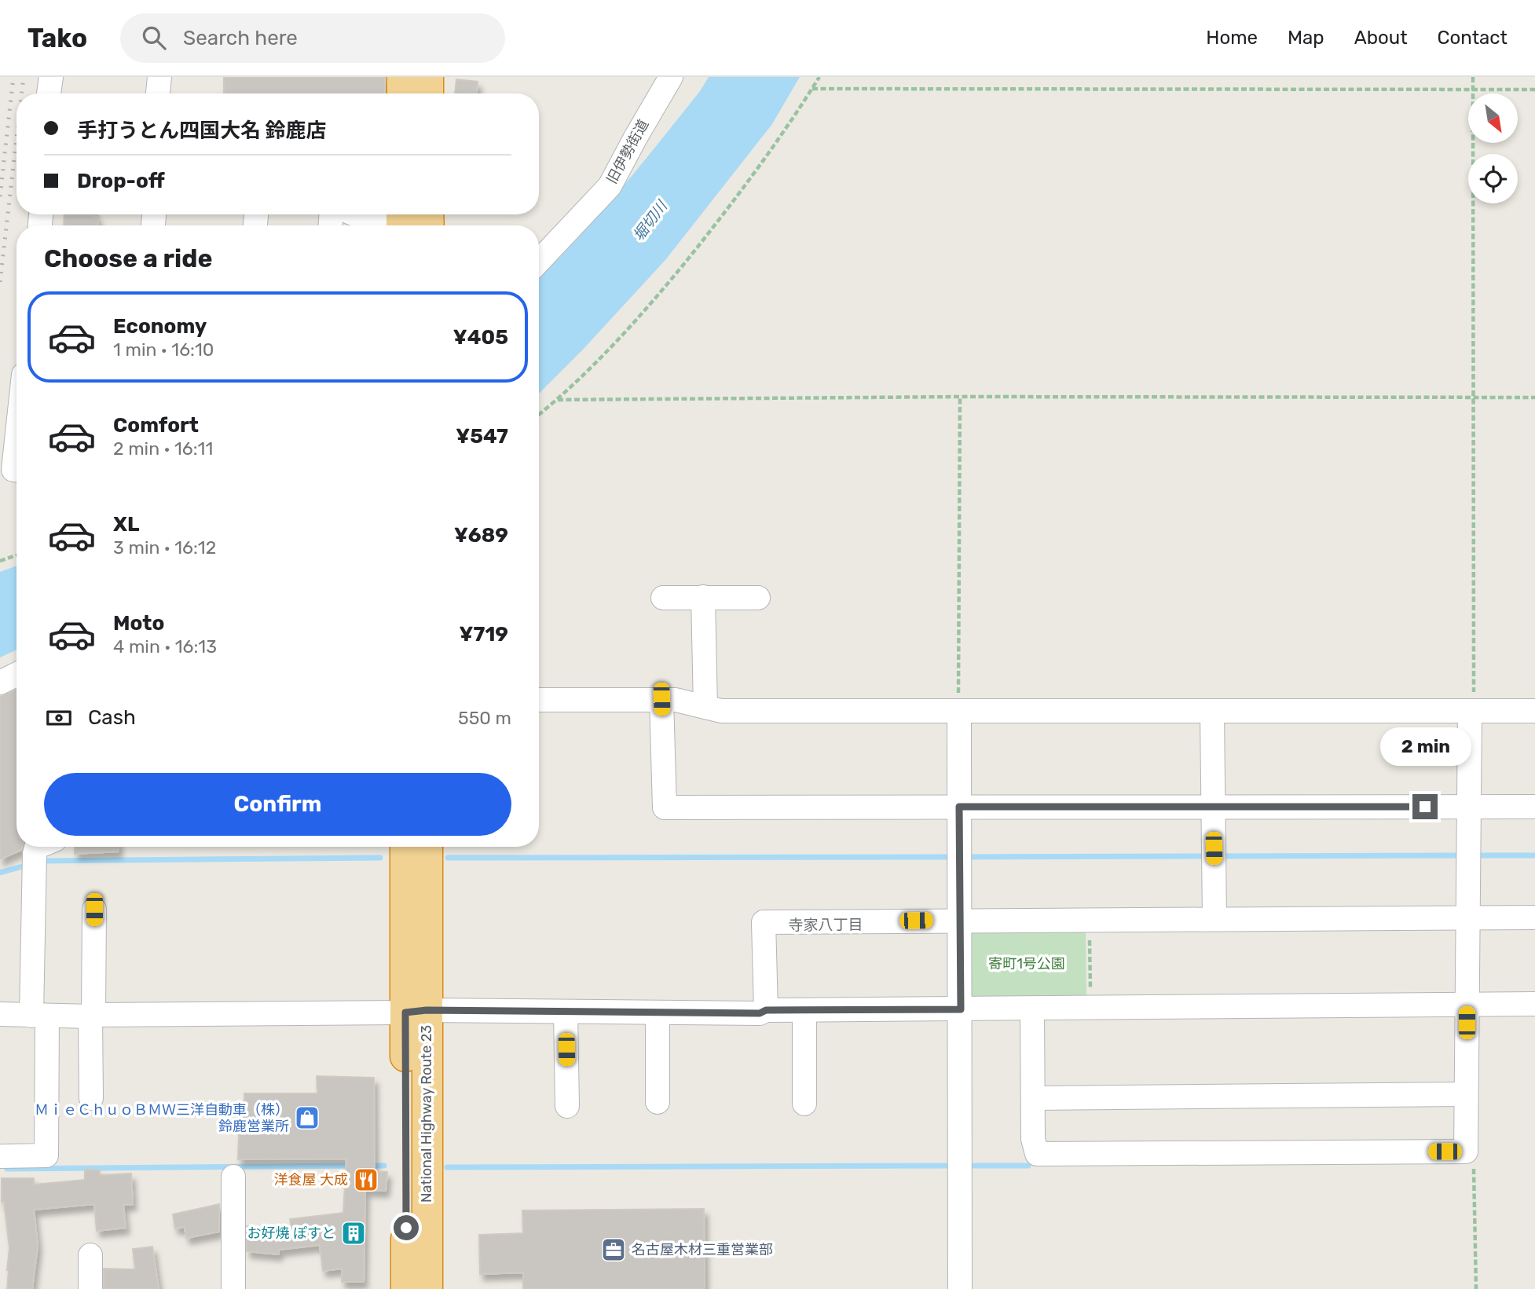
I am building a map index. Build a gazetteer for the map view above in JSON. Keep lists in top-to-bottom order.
{
  "streets": {
    "highway": ["National Highway Route 23"],
    "street": ["旧伊勢街道"]
  },
  "districts": ["寺家八丁目"],
  "water": ["堀切川"],
  "parks": ["寄町1号公園"],
  "places": {
    "shop": ["ＭｉｅＣｈｕｏＢＭＷ三洋自動車（株） 鈴鹿営業所"],
    "restaurant": ["洋食屋 大成"],
    "building": ["お好焼 ぽすと"],
    "office": ["名古屋木材三重営業部"]
  },
  "north": "bottom right",
  "page": {
    "header": "Tako",
    "search": "Search here",
    "nav": [
      "Home",
      "Map",
      "About",
      "Contact"
    ],
    "banner": ["手打うとん四国大名 鈴鹿店", "Drop-off"],
    "heading": "Choose a ride",
    "list": [
      {
        "name": "Economy",
        "note": "1 min · 16:10",
        "value": "¥405"
      },
      {
        "name": "Comfort",
        "note": "2 min · 16:11",
        "value": "¥547"
      },
      {
        "name": "XL",
        "note": "3 min · 16:12",
        "value": "¥689"
      },
      {
        "name": "Moto",
        "note": "4 min · 16:13",
        "value": "¥719"
      }
    ],
    "pay": ["Cash", "550 m"],
    "bubble": "2 min",
    "buttons": "Confirm"
  }
}
